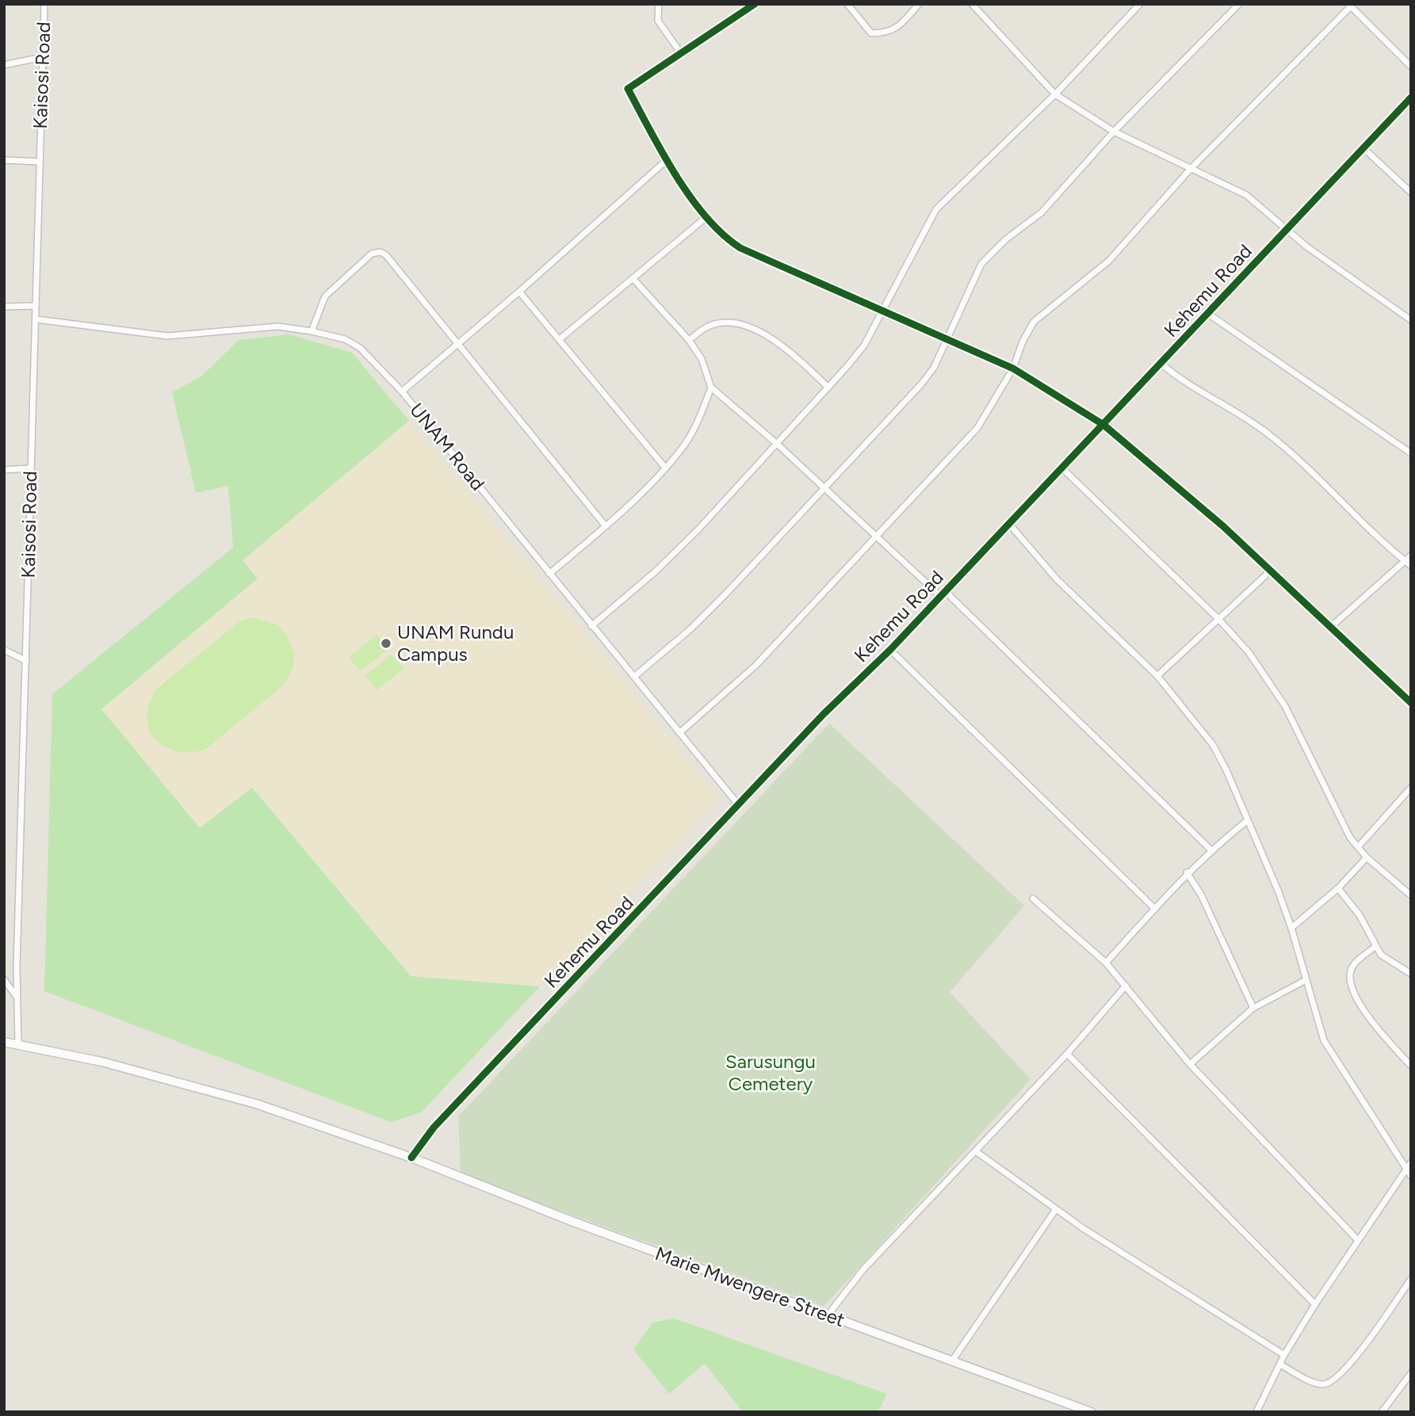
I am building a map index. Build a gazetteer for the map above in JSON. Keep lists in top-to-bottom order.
{
  "streets": {
    "main road": ["Marie Mwengere Street"],
    "street": ["Kaisosi Road", "Kehemu Road", "UNAM Road"]
  },
  "crossings": [
    ["Kaisosi Road", "UNAM Road"],
    ["Kaisosi Road", "Marie Mwengere Street"],
    ["Kehemu Road", "UNAM Road"],
    ["Kehemu Road", "Marie Mwengere Street"]
  ],
  "parks": ["Sarusungu Cemetery"],
  "places": ["UNAM Rundu Campus"]
}
